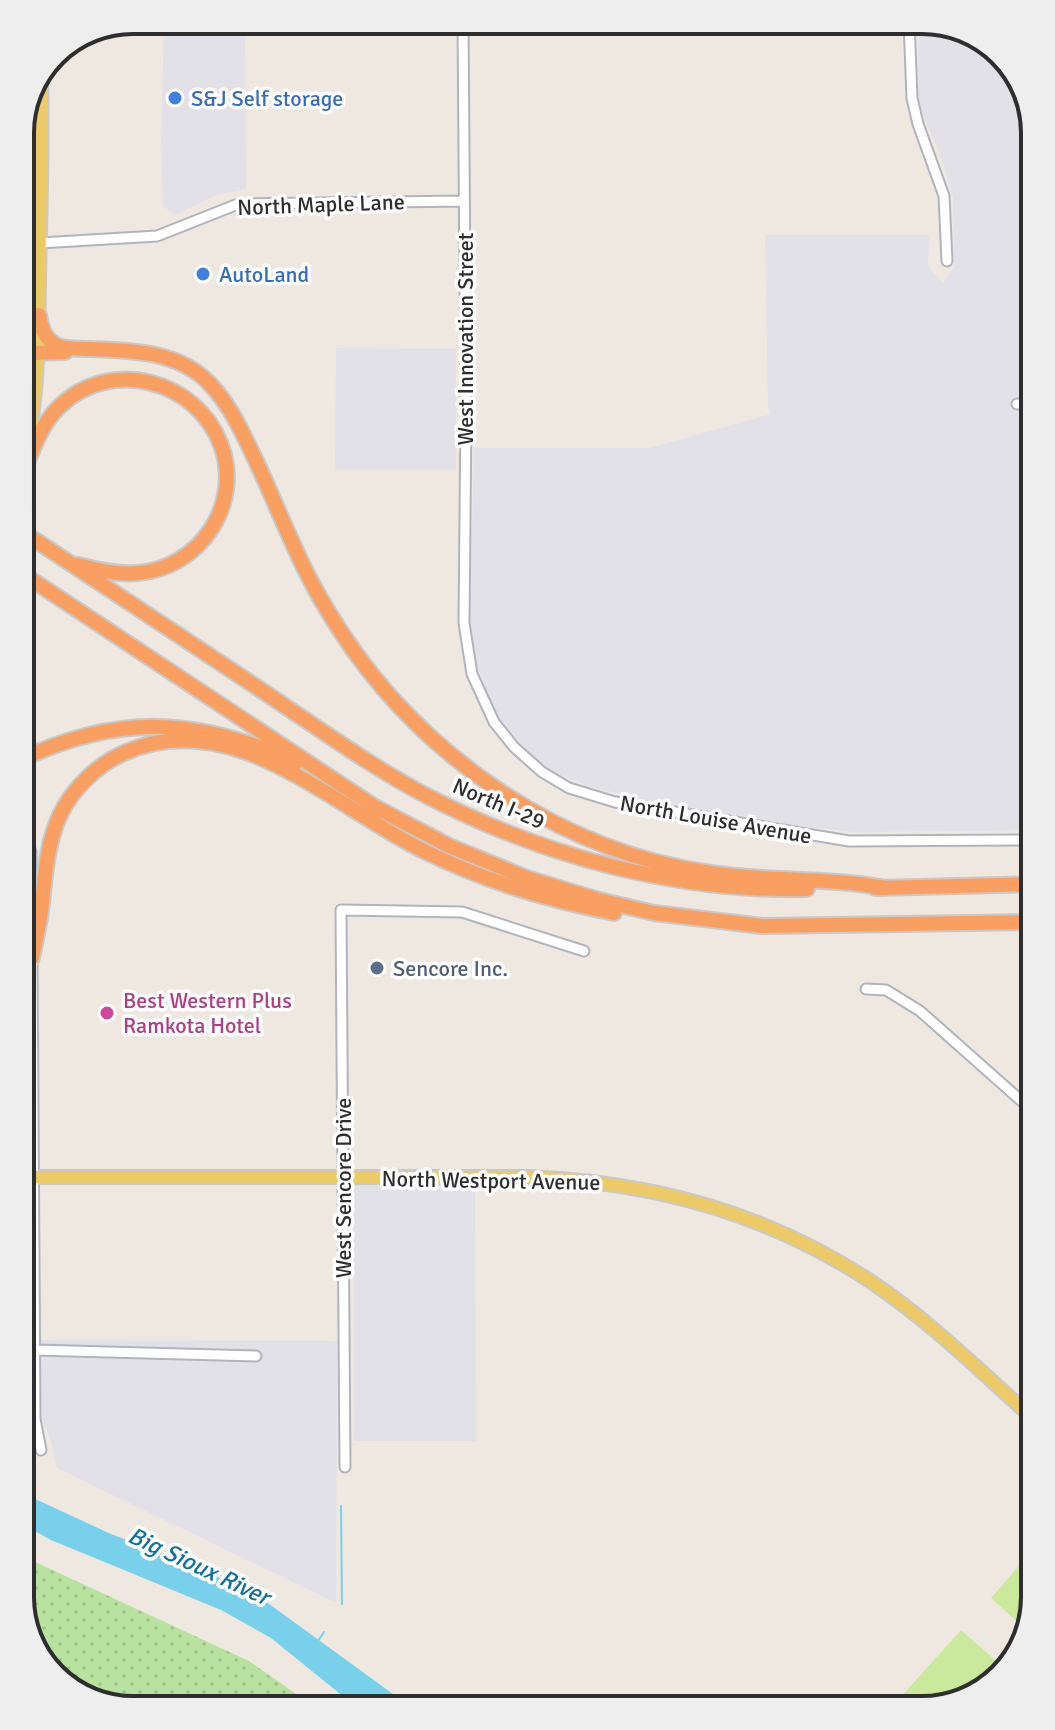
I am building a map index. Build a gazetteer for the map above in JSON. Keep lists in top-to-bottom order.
{
  "streets": {
    "highway": ["North I-29"],
    "main road": ["North Westport Avenue"],
    "street": [
      "North Maple Lane",
      "West Innovation Street",
      "North Louise Avenue",
      "West Sencore Drive"
    ]
  },
  "crossings": [
    ["North Maple Lane", "West Innovation Street"],
    ["West Innovation Street", "North Louise Avenue"],
    ["North Westport Avenue", "West Sencore Drive"]
  ],
  "water": ["Big Sioux River"],
  "places": [
    "S&J Self storage",
    "AutoLand",
    "Sencore Inc.",
    "Best Western Plus Ramkota Hotel"
  ]
}
